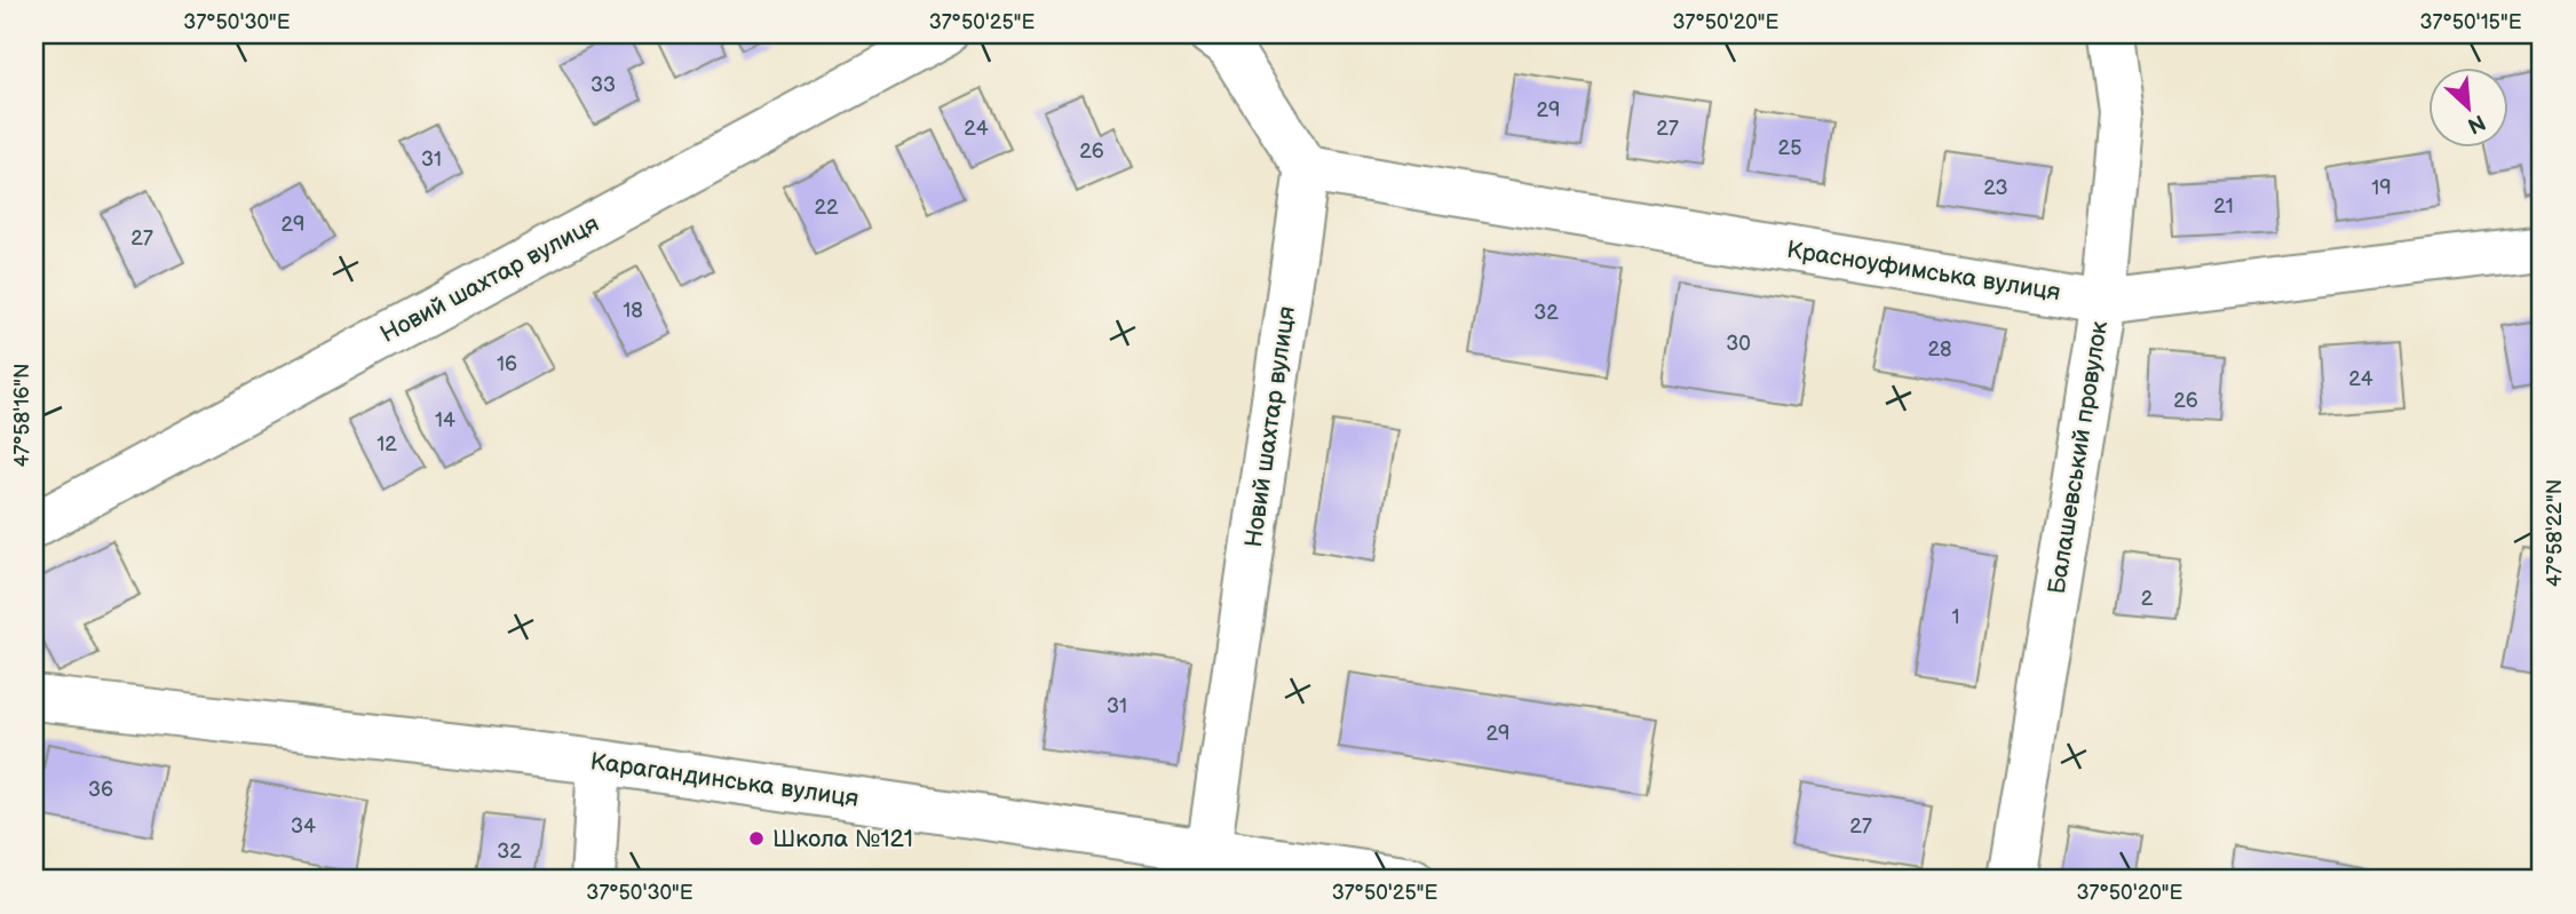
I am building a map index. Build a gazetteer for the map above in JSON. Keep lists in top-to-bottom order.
{
  "streets": {
    "street": [
      "Красноуфимська вулиця",
      "Новий шахтар вулиця",
      "Балашевський провулок",
      "Карагандинська вулиця"
    ]
  },
  "crossings": [
    ["Красноуфимська вулиця", "Новий шахтар вулиця"],
    ["Красноуфимська вулиця", "Балашевський провулок"],
    ["Новий шахтар вулиця", "Карагандинська вулиця"]
  ],
  "places": ["Школа №121"],
  "house_numbers": [
    "33",
    "29",
    "24",
    "27",
    "25",
    "26",
    "31",
    "23",
    "19",
    "21",
    "22",
    "29",
    "27",
    "18",
    "32",
    "30",
    "28",
    "16",
    "24",
    "26",
    "14",
    "12",
    "2",
    "1",
    "31",
    "29",
    "36",
    "34",
    "27",
    "32"
  ],
  "north": "bottom right",
  "coordinates": [
    "37°50'30\"E",
    "37°50'25\"E",
    "37°50'20\"E",
    "37°50'15\"E",
    "47°58'16\"N",
    "47°58'22\"N"
  ]
}
